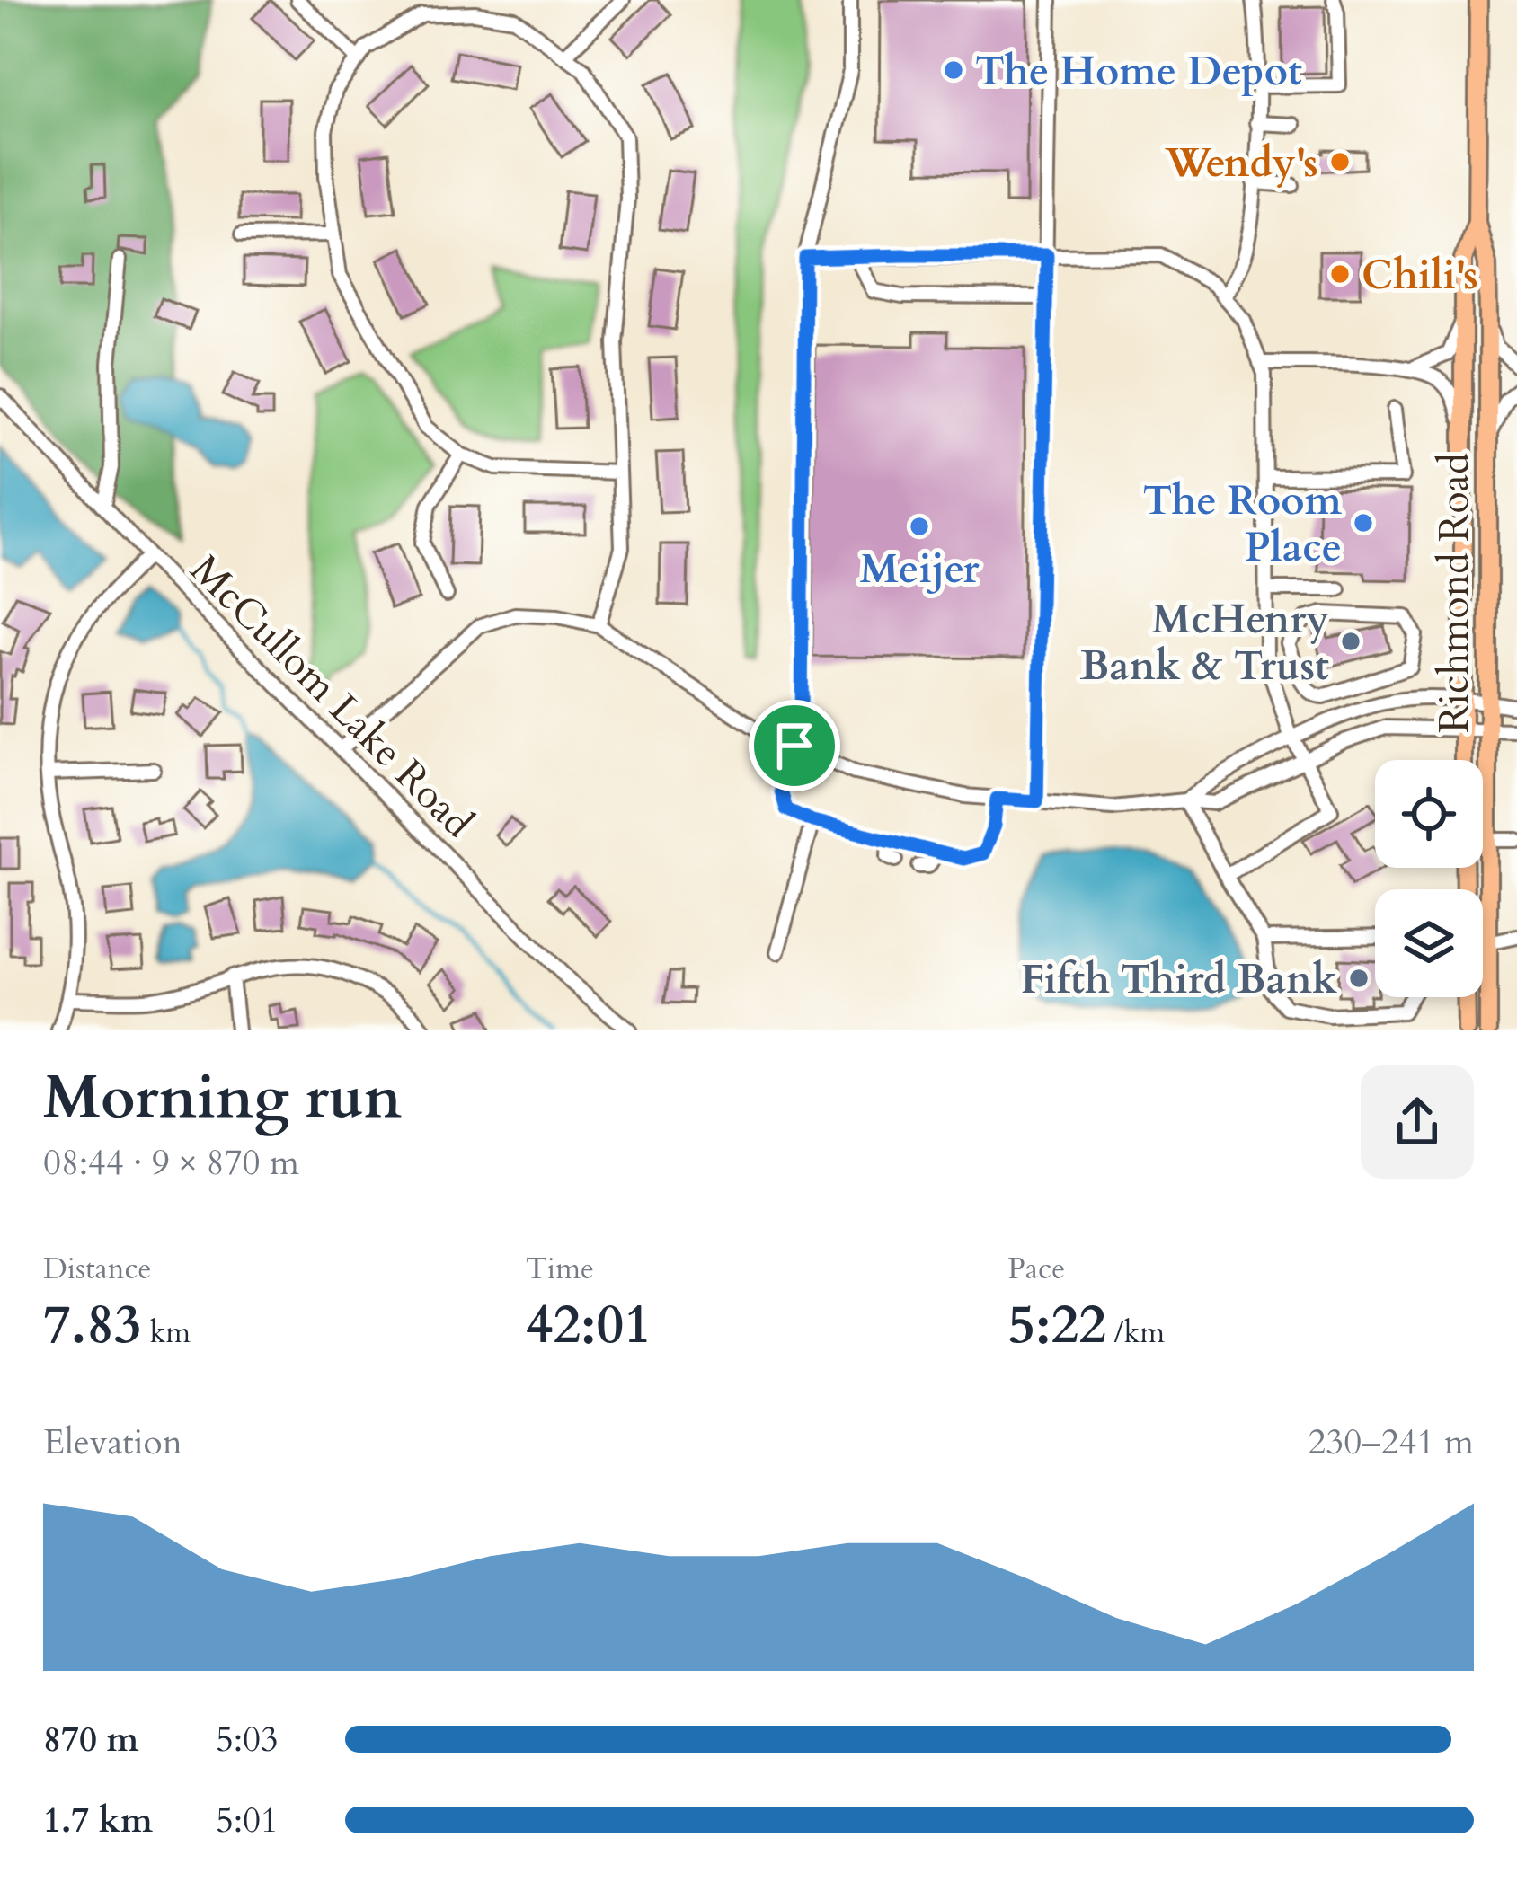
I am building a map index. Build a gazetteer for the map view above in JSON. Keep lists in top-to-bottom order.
{
  "streets": {
    "main road": ["Richmond Road"],
    "street": ["McCullom Lake Road"]
  },
  "places": [
    "The Home Depot",
    "Wendy's",
    "Chili's",
    "The Room Place",
    "Meijer",
    "McHenry Bank & Trust",
    "Fifth Third Bank"
  ],
  "page": {
    "heading": ["Morning run", "08:44 · 9 × 870 m"],
    "stats": [
      ["Distance", "7.83 km"],
      ["Time", "42:01"],
      ["Pace", "5:22 /km"]
    ],
    "chart": ["Elevation", "230–241 m"],
    "list": [
      {
        "name": "870 m",
        "note": "5:03"
      },
      {
        "name": "1.7 km",
        "note": "5:01"
      }
    ]
  }
}
